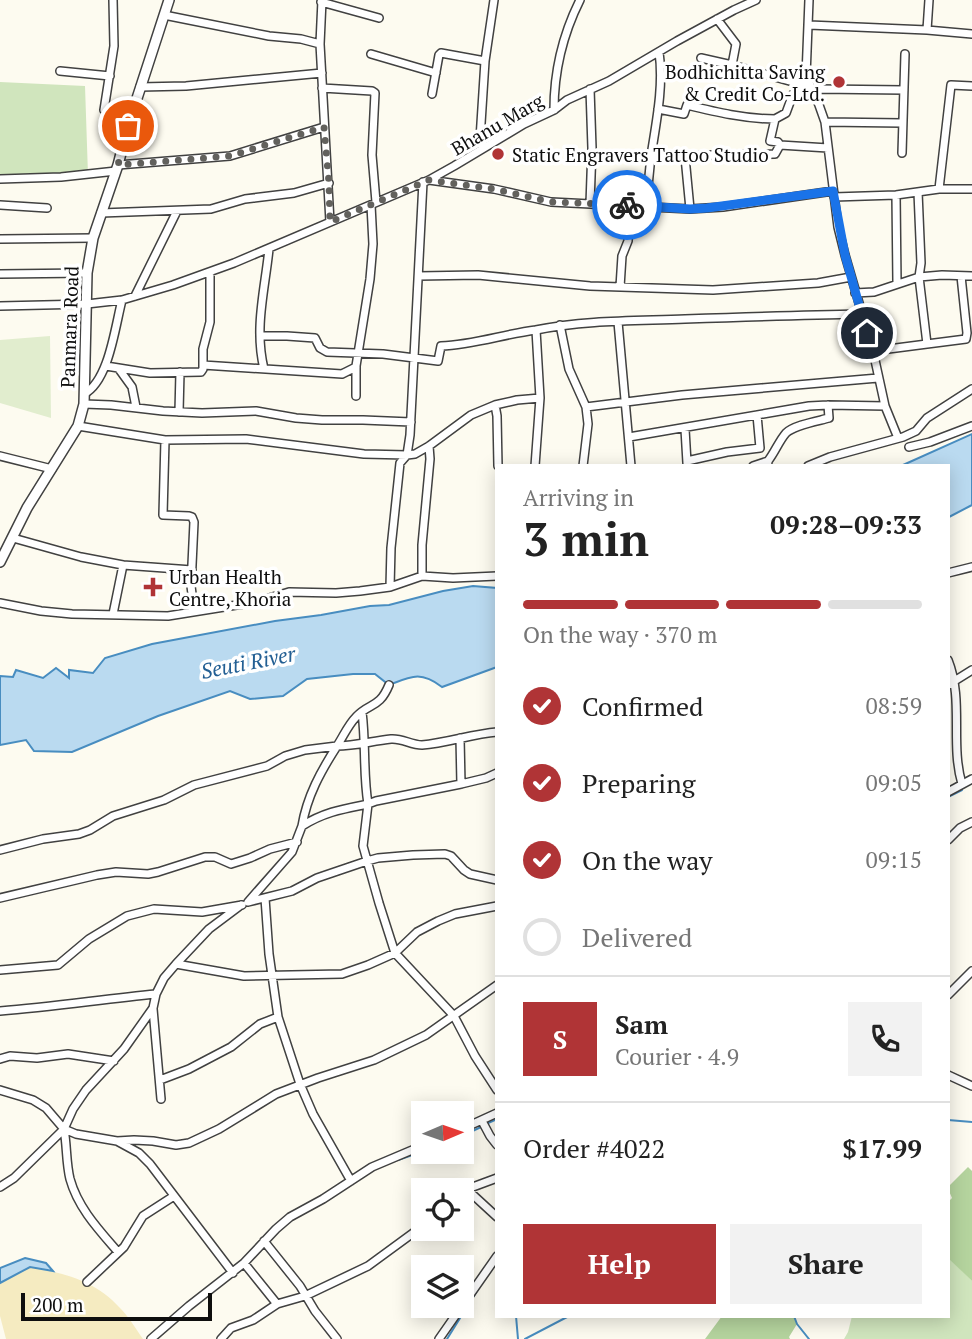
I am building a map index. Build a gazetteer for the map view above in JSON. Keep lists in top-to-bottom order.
{
  "streets": {
    "street": ["Bhanu Marg", "Panmara Road"]
  },
  "crossings": [
    ["Bhanu Marg", "Panmara Road"]
  ],
  "water": ["Seuti River"],
  "places": {
    "other": ["Bodhichitta Saving & Credit Co-Ltd.", "Static Engravers Tattoo Studio"],
    "health": ["Urban Health Centre, Khoria"]
  },
  "scale_bar": "200 m",
  "north": "right",
  "page": {
    "heading": ["3 min", "Arriving in", "09:28–09:33"],
    "panel": [
      "Sam",
      "Courier · 4.9",
      "Order #4022",
      "$17.99"
    ],
    "bar": "On the way · 370 m",
    "list": [
      ["Confirmed", "08:59"],
      ["Preparing", "09:05"],
      ["On the way", "09:15"],
      "Delivered"
    ],
    "round": "S",
    "buttons": ["Help", "Share"],
    "scale": "200 m"
  }
}
